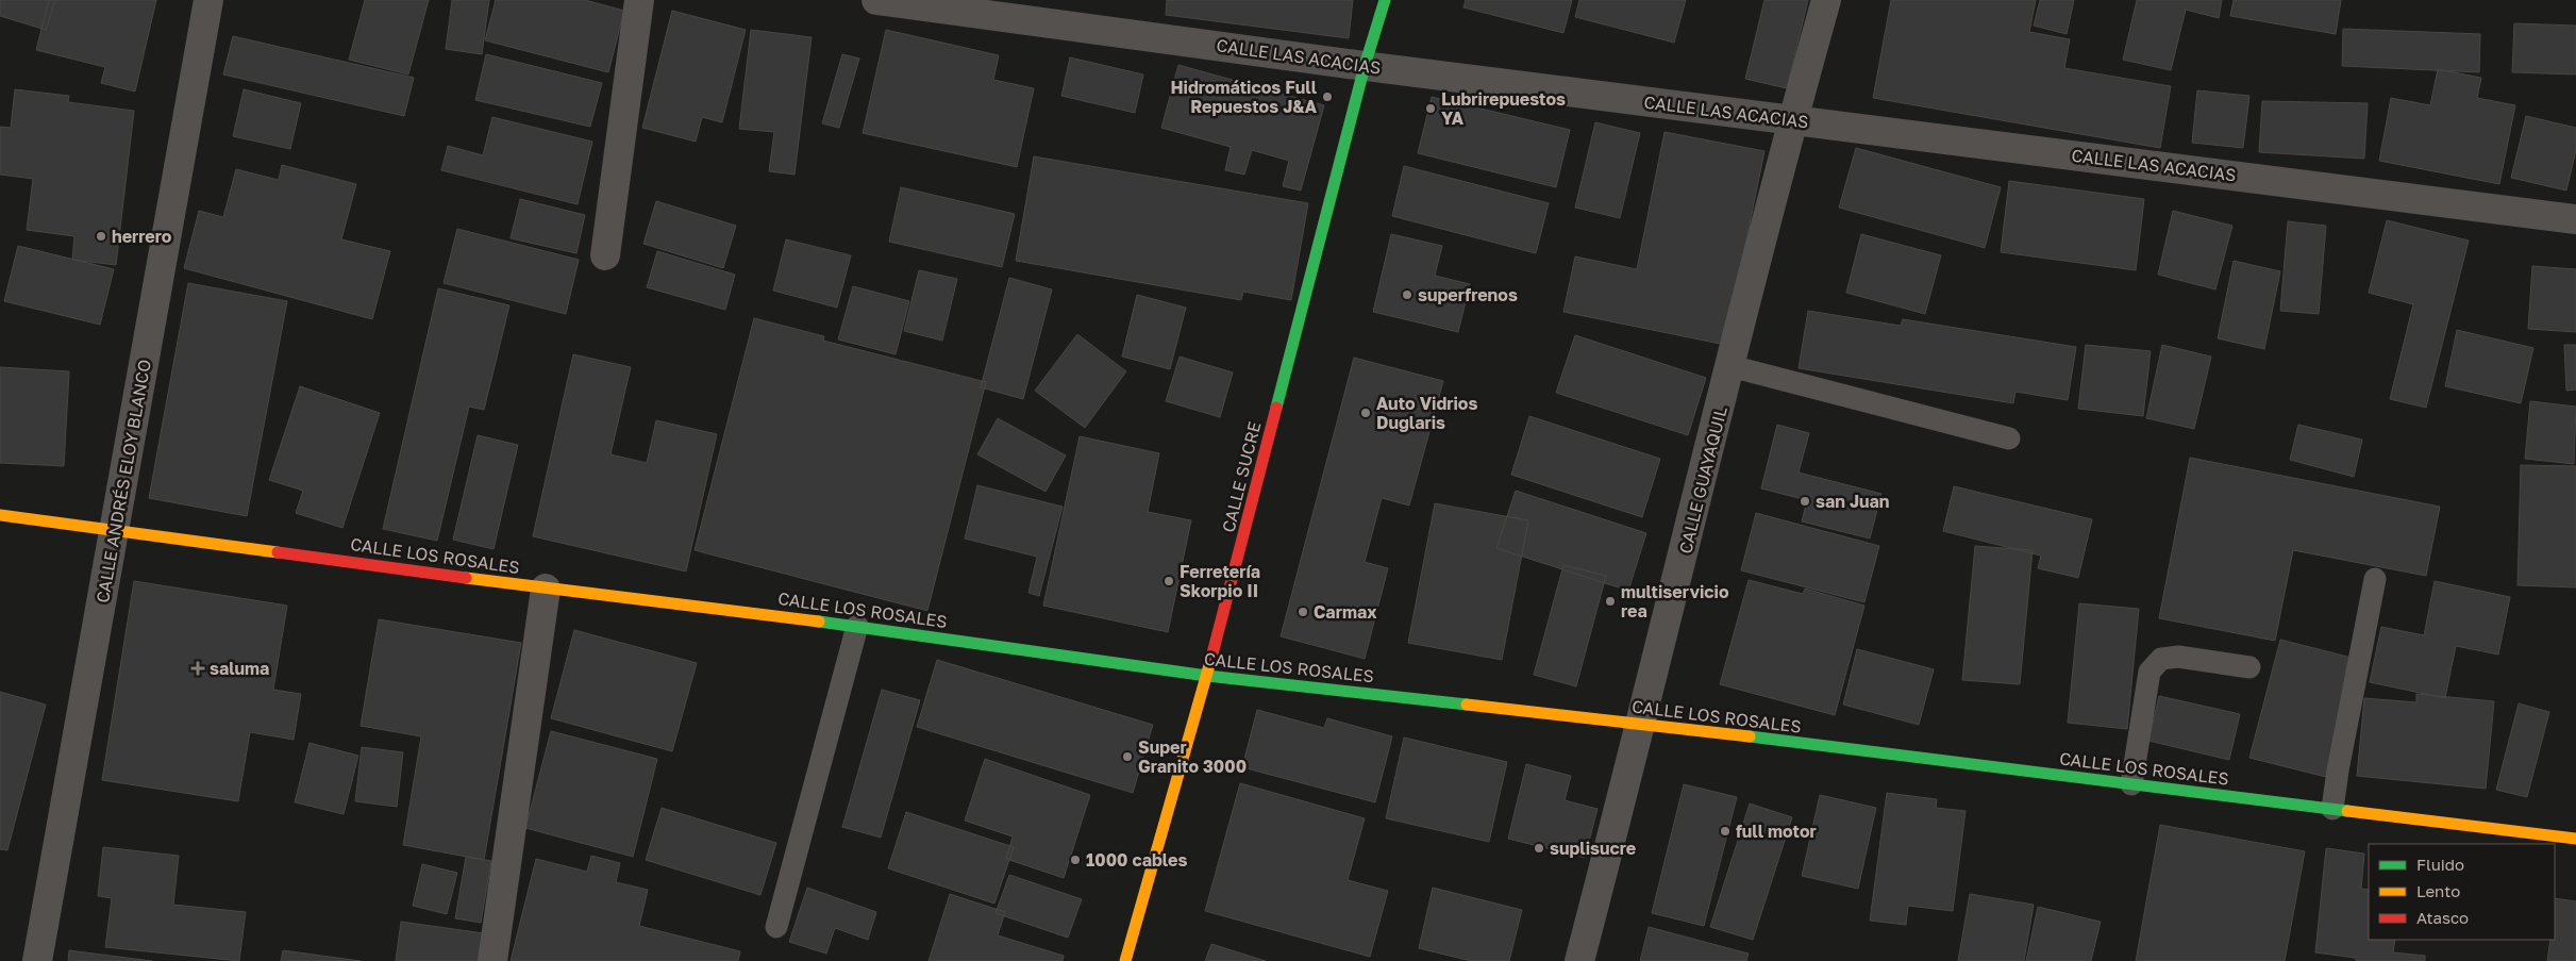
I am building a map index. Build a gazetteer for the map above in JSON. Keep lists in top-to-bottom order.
{
  "streets": {
    "street": [
      "CALLE LAS ACACIAS",
      "CALLE SUCRE",
      "CALLE GUAYAQUIL",
      "CALLE ANDRÉS ELOY BLANCO",
      "CALLE LOS ROSALES"
    ]
  },
  "crossings": [
    ["CALLE LAS ACACIAS", "CALLE SUCRE"],
    ["CALLE LAS ACACIAS", "CALLE GUAYAQUIL"],
    ["CALLE SUCRE", "CALLE LOS ROSALES"],
    ["CALLE GUAYAQUIL", "CALLE LOS ROSALES"],
    ["CALLE ANDRÉS ELOY BLANCO", "CALLE LOS ROSALES"]
  ],
  "places": {
    "other": [
      "Hidromáticos Full Repuestos J&A",
      "Lubrirepuestos YA",
      "herrero",
      "superfrenos",
      "Auto Vidrios Duglaris",
      "san Juan",
      "Ferretería Skorpio II",
      "multiservicio rea",
      "Carmax",
      "Super Granito 3000",
      "full motor",
      "suplisucre",
      "1000 cables"
    ],
    "health": ["saluma"]
  },
  "legend": ["Fluido", "Lento", "Atasco"]
}
